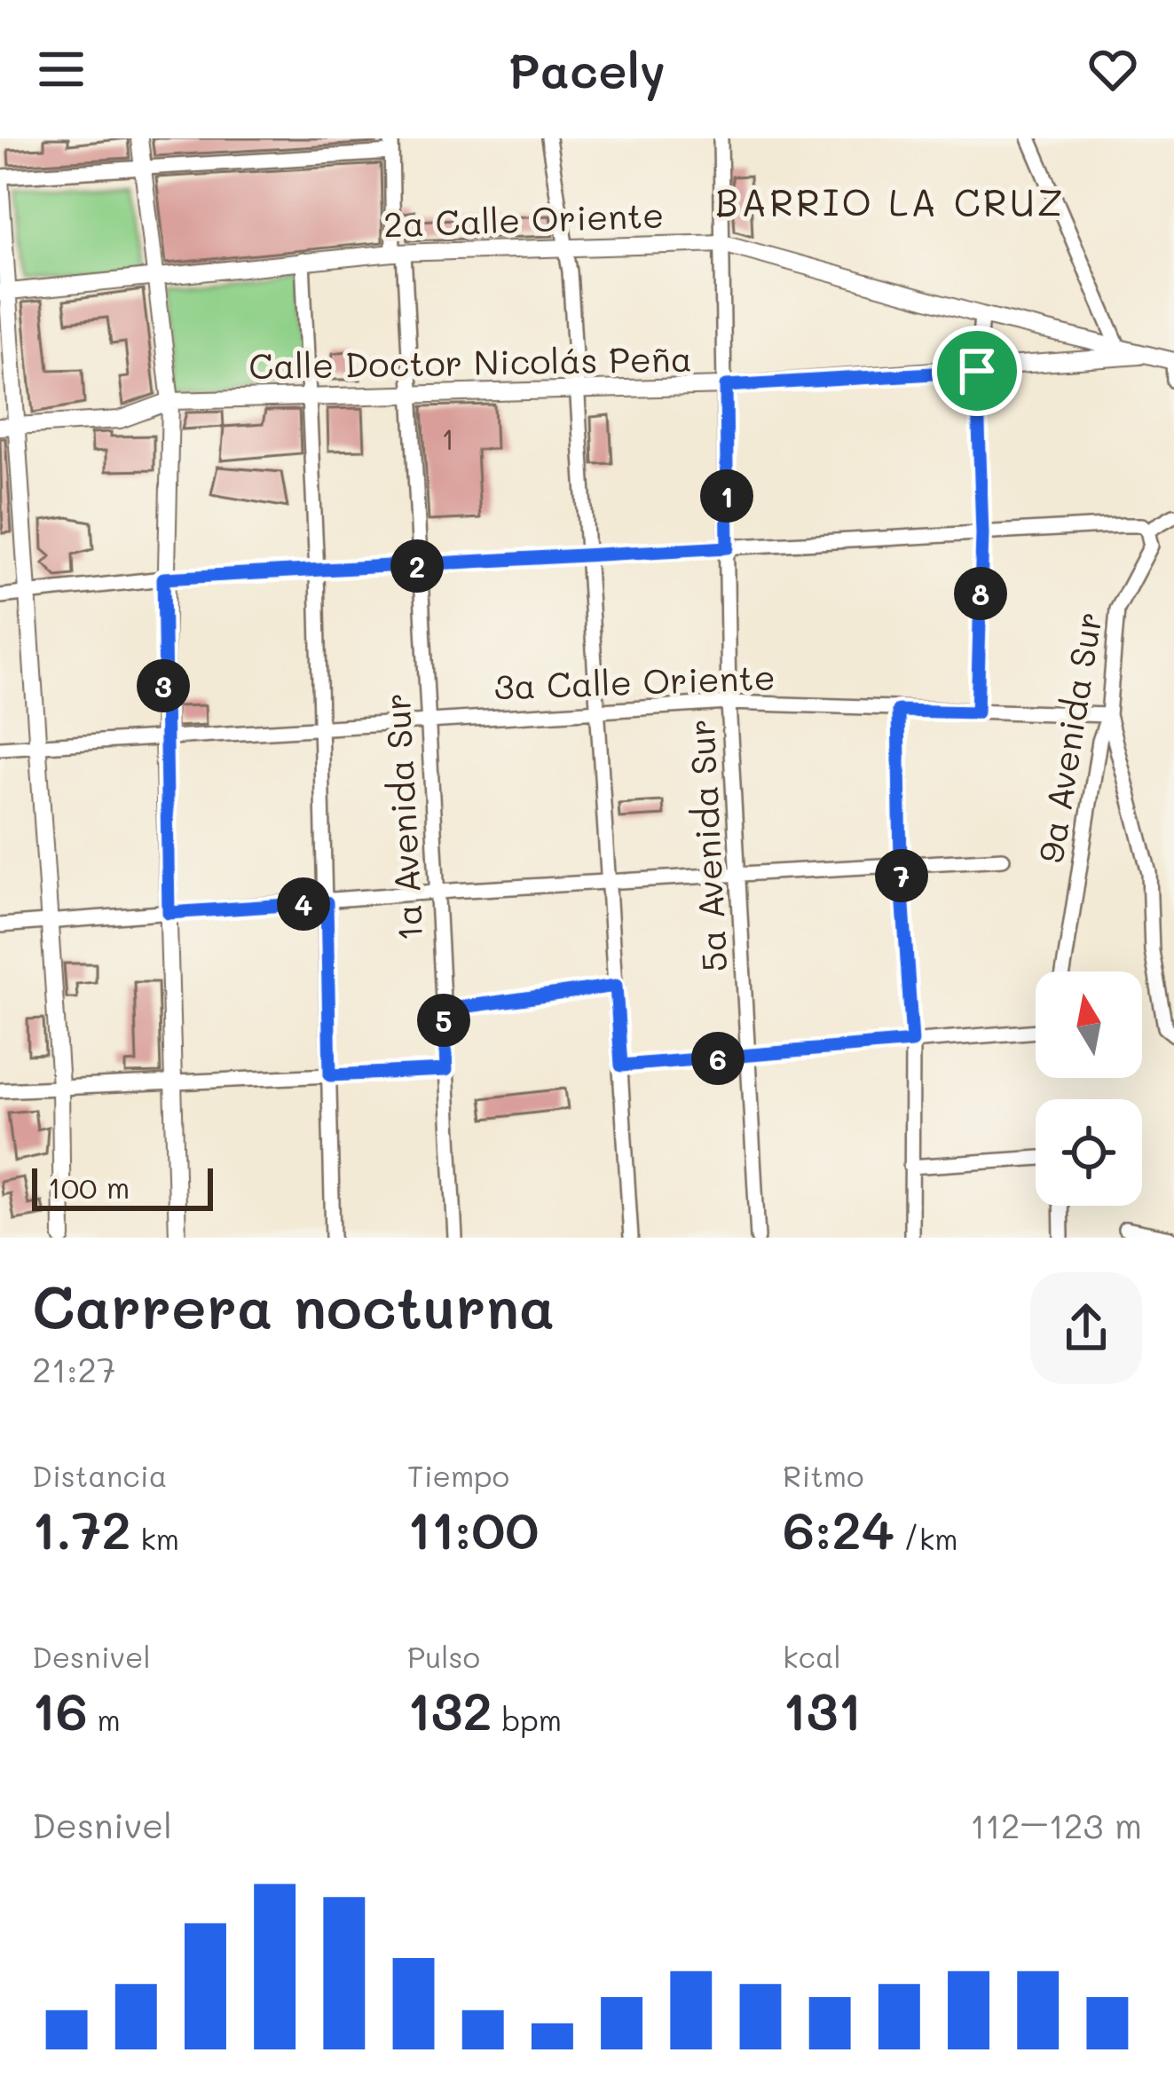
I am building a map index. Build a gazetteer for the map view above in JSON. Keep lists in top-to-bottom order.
{
  "streets": {
    "main road": ["2a Calle Oriente", "Calle Doctor Nicolás Peña"],
    "street": [
      "3a Calle Oriente",
      "9a Avenida Sur",
      "1a Avenida Sur",
      "5a Avenida Sur"
    ]
  },
  "crossings": [
    ["2a Calle Oriente", "Calle Doctor Nicolás Peña"],
    ["2a Calle Oriente", "1a Avenida Sur"],
    ["2a Calle Oriente", "5a Avenida Sur"],
    ["Calle Doctor Nicolás Peña", "1a Avenida Sur"],
    ["Calle Doctor Nicolás Peña", "5a Avenida Sur"],
    ["3a Calle Oriente", "9a Avenida Sur"],
    ["3a Calle Oriente", "1a Avenida Sur"],
    ["3a Calle Oriente", "5a Avenida Sur"]
  ],
  "districts": ["BARRIO LA CRUZ"],
  "house_numbers": ["1"],
  "scale_bar": "100 m",
  "north": "top",
  "page": {
    "header": "Pacely",
    "pins": [
      "1",
      "2",
      "8",
      "3",
      "7",
      "4",
      "5",
      "6"
    ],
    "scale": "100 m",
    "heading": ["Carrera nocturna", "21:27"],
    "stats": [
      ["Distancia", "1.72 km"],
      ["Tiempo", "11:00"],
      ["Ritmo", "6:24 /km"],
      ["Desnivel", "16 m"],
      ["Pulso", "132 bpm"],
      ["kcal", "131"]
    ],
    "chart": ["Desnivel", "112–123 m"]
  }
}
